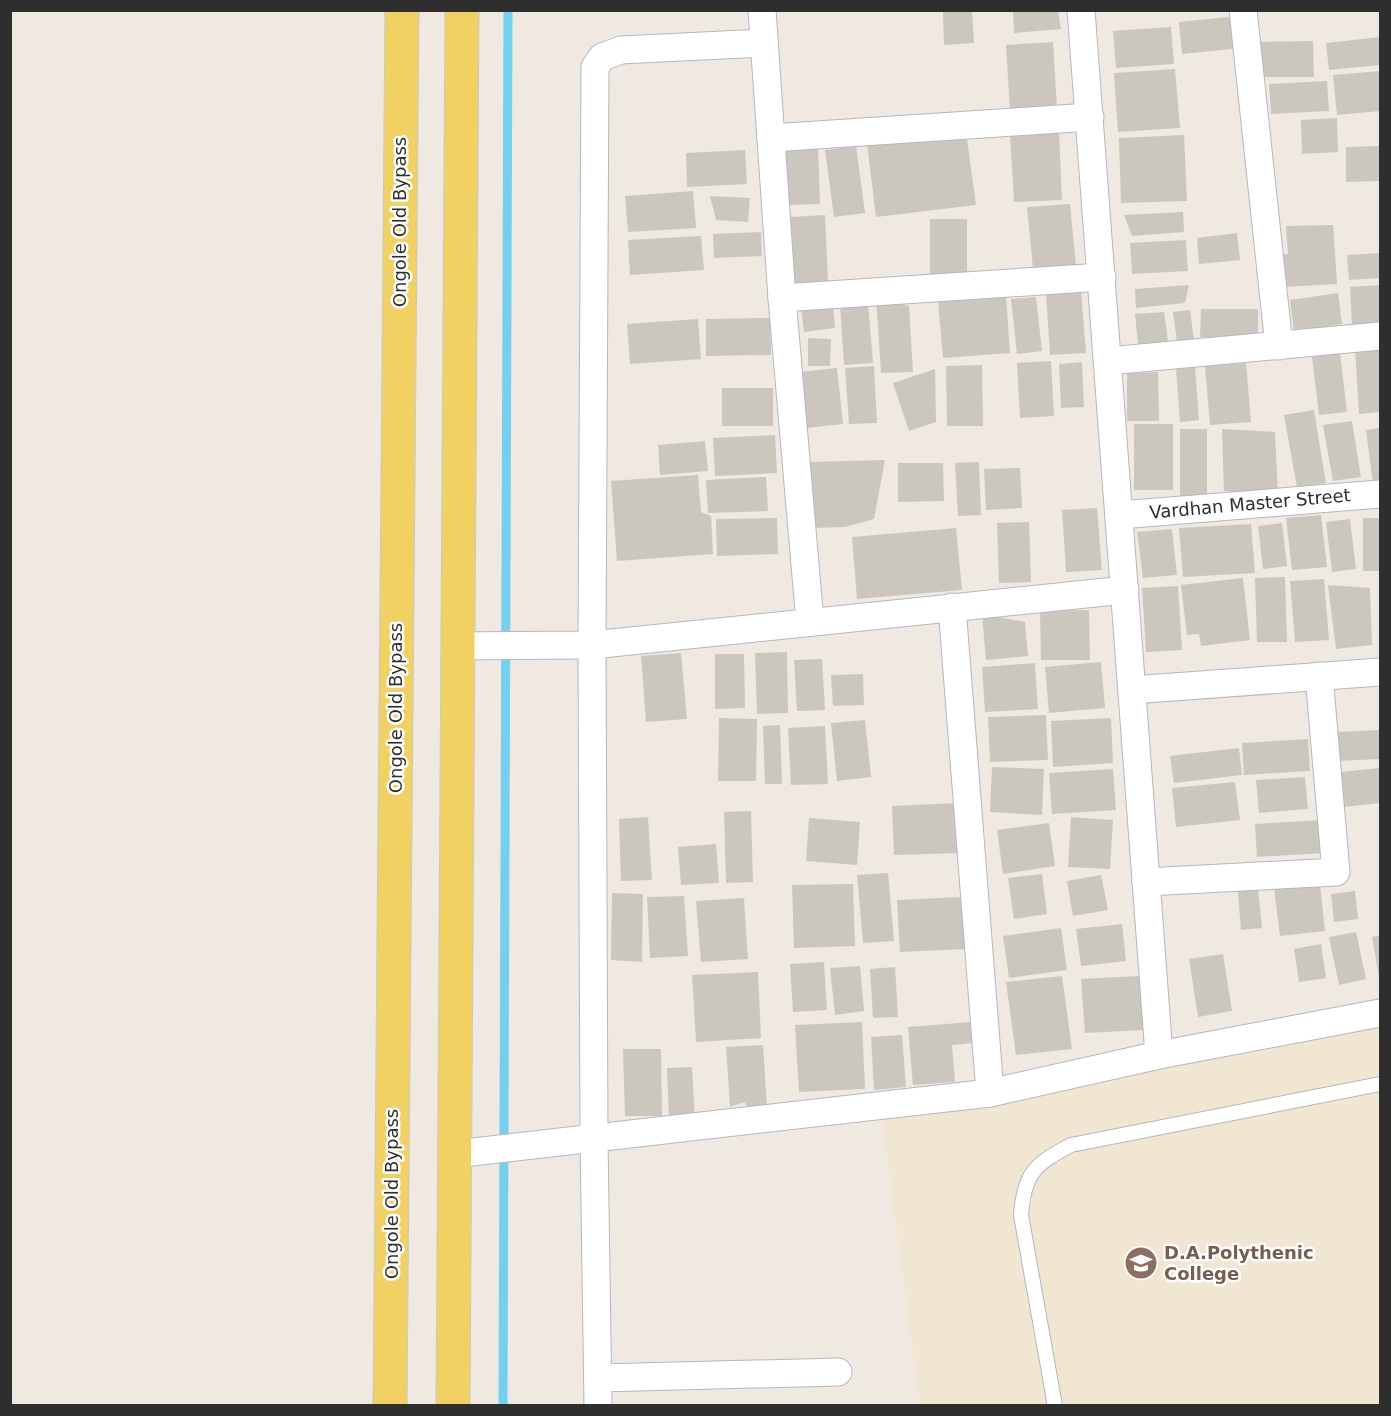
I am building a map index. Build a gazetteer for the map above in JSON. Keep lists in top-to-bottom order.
{
  "streets": {
    "main road": ["Ongole Old Bypass"],
    "street": ["Vardhan Master Street"]
  },
  "places": {
    "school or university": ["D.A.Polythenic College"]
  }
}
